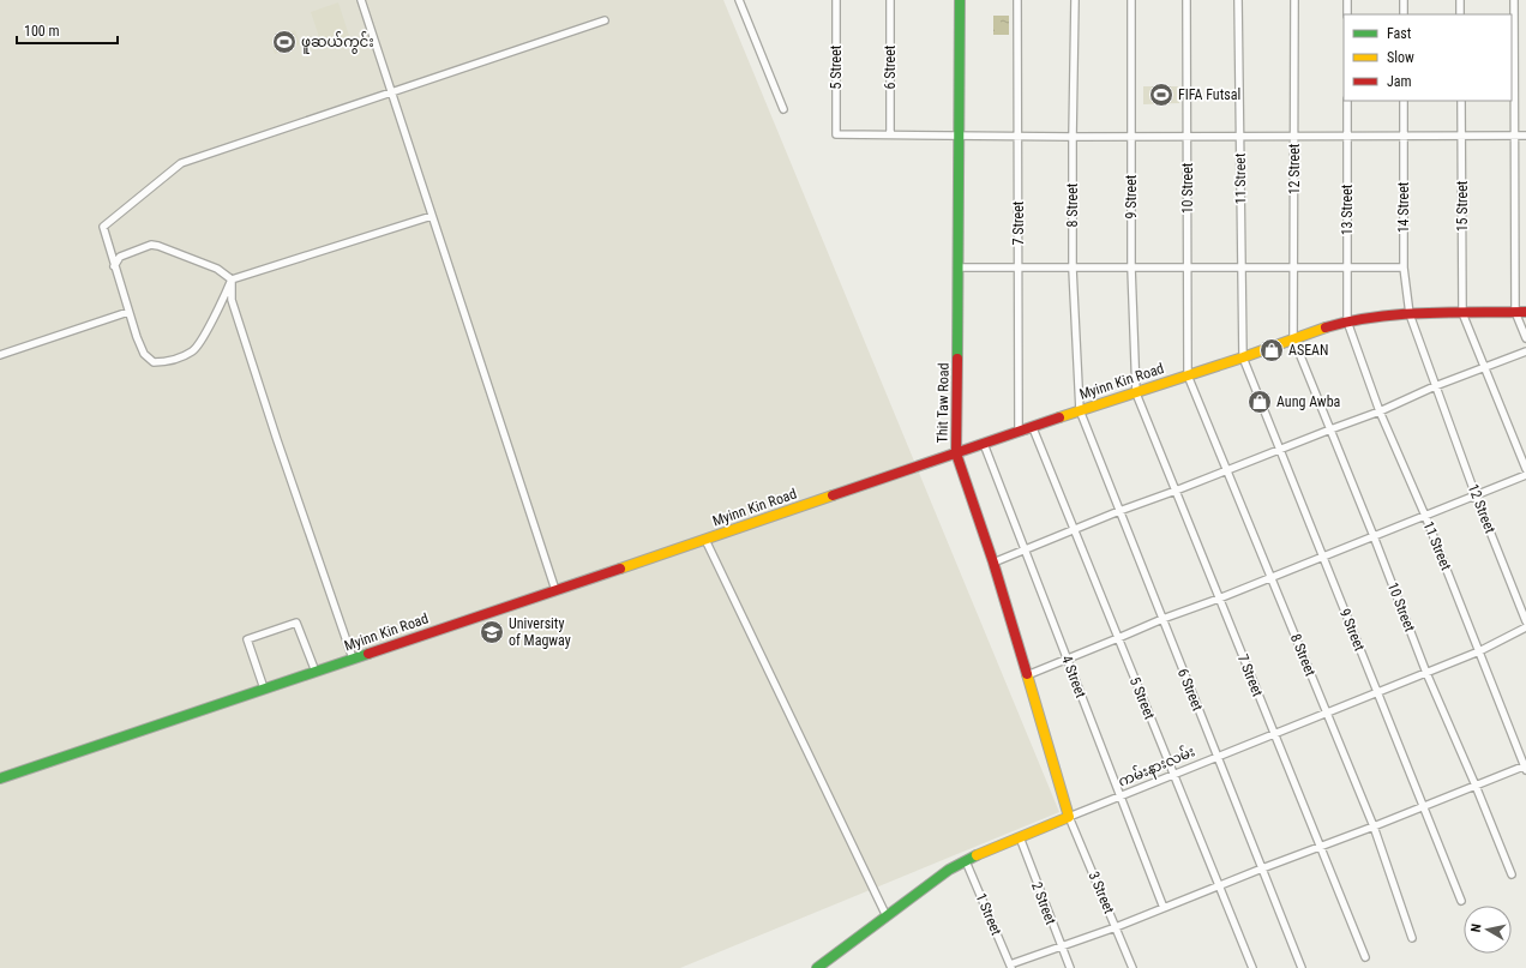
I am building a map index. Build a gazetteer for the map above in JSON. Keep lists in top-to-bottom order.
{
  "streets": {
    "street": [
      "5 Street",
      "6 Street",
      "12 Street",
      "11 Street",
      "10 Street",
      "9 Street",
      "8 Street",
      "15 Street",
      "14 Street",
      "13 Street",
      "7 Street",
      "Myinn Kin Road",
      "Thit Taw Road",
      "4 Street",
      "ကမ်းနားလမ်း",
      "3 Street",
      "2 Street",
      "1 Street"
    ]
  },
  "crossings": [
    ["5 Street", "6 Street"],
    ["5 Street", "Myinn Kin Road"],
    ["5 Street", "ကမ်းနားလမ်း"],
    ["6 Street", "8 Street"],
    ["6 Street", "Myinn Kin Road"],
    ["6 Street", "ကမ်းနားလမ်း"],
    ["12 Street", "10 Street"],
    ["12 Street", "14 Street"],
    ["12 Street", "Myinn Kin Road"],
    ["11 Street", "9 Street"],
    ["11 Street", "13 Street"],
    ["11 Street", "Myinn Kin Road"],
    ["11 Street", "ကမ်းနားလမ်း"],
    ["10 Street", "8 Street"],
    ["10 Street", "Myinn Kin Road"],
    ["10 Street", "ကမ်းနားလမ်း"],
    ["9 Street", "7 Street"],
    ["9 Street", "Myinn Kin Road"],
    ["9 Street", "ကမ်းနားလမ်း"],
    ["8 Street", "Myinn Kin Road"],
    ["8 Street", "ကမ်းနားလမ်း"],
    ["15 Street", "Myinn Kin Road"],
    ["14 Street", "Myinn Kin Road"],
    ["13 Street", "Myinn Kin Road"],
    ["7 Street", "Myinn Kin Road"],
    ["7 Street", "ကမ်းနားလမ်း"],
    ["Myinn Kin Road", "Thit Taw Road"],
    ["Myinn Kin Road", "4 Street"],
    ["Thit Taw Road", "ကမ်းနားလမ်း"],
    ["Thit Taw Road", "3 Street"],
    ["4 Street", "ကမ်းနားလမ်း"],
    ["ကမ်းနားလမ်း", "3 Street"],
    ["ကမ်းနားလမ်း", "2 Street"],
    ["ကမ်းနားလမ်း", "1 Street"]
  ],
  "places": {
    "sports": ["ဖူဆယ်ကွင်း", "FIFA Futsal"],
    "shop": ["ASEAN", "Aung Awba"],
    "school or university": ["University of Magway"]
  },
  "legend": ["Fast", "Slow", "Jam"],
  "scale_bar": "100 m",
  "north": "left"
}
